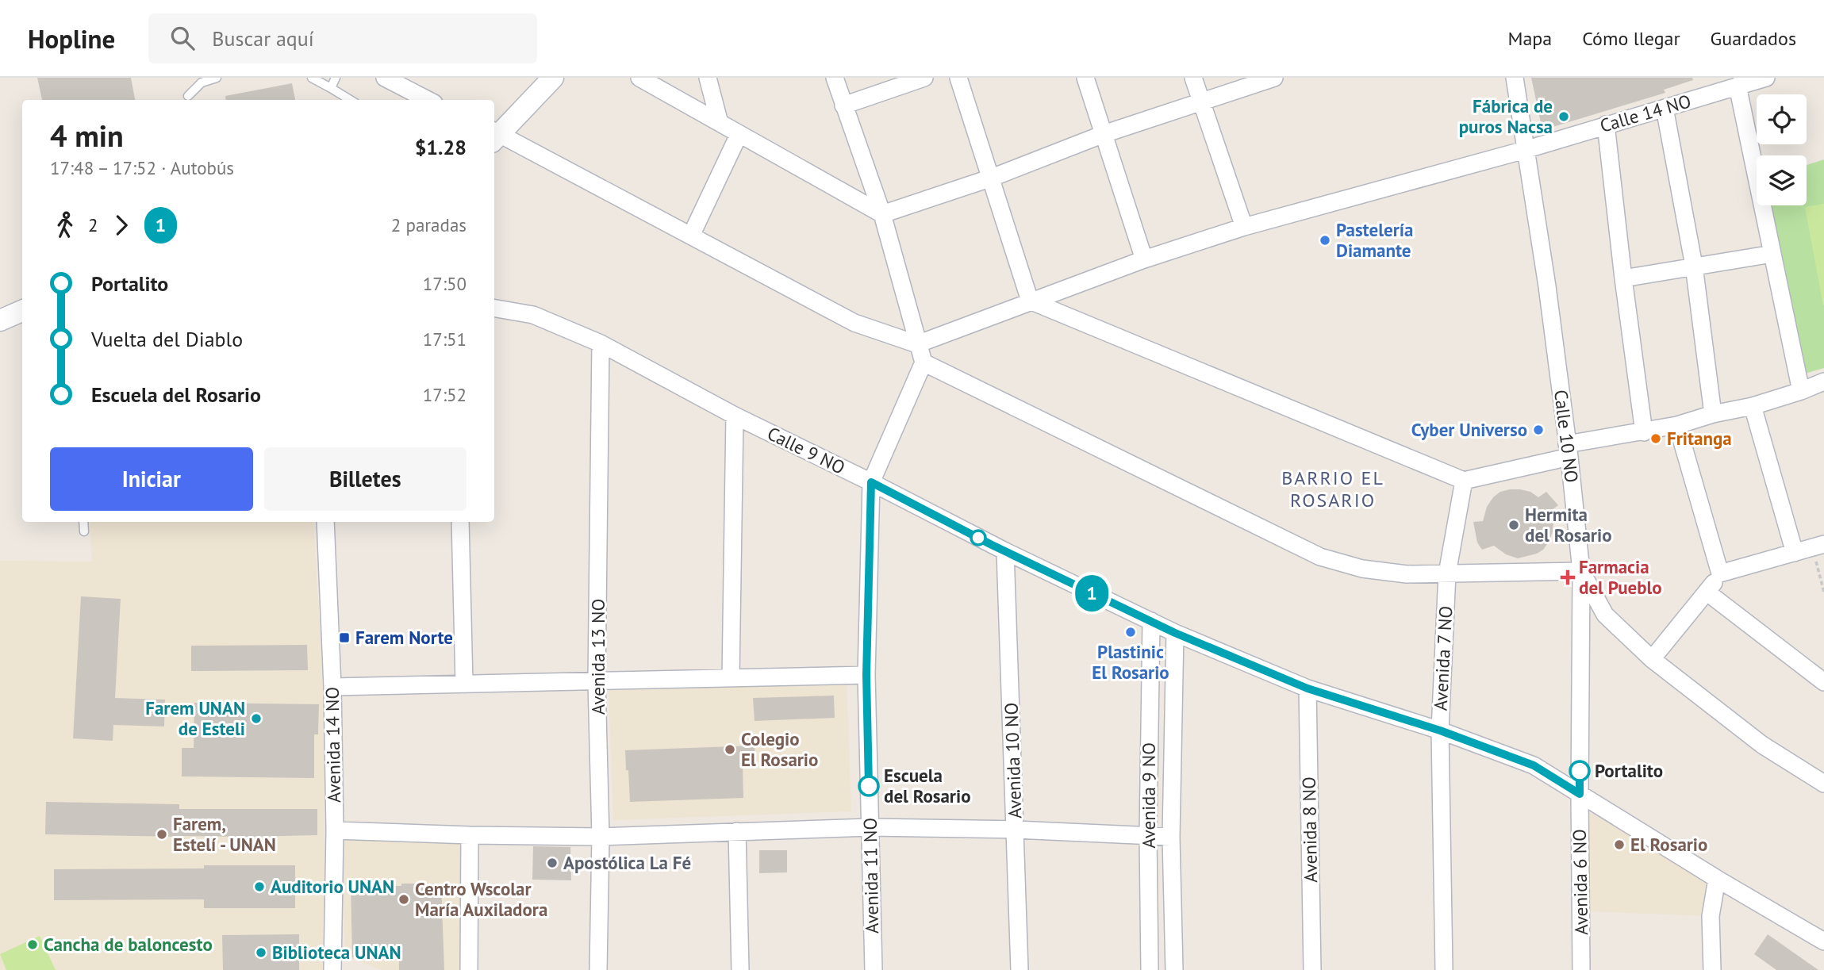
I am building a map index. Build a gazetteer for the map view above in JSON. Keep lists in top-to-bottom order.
{
  "streets": {
    "street": [
      "Calle 14 NO",
      "Calle 10 NO",
      "Calle 9 NO",
      "Avenida 13 NO",
      "Avenida 7 NO",
      "Avenida 14 NO",
      "Avenida 10 NO",
      "Avenida 9 NO",
      "Avenida 8 NO",
      "Avenida 11 NO",
      "Avenida 6 NO"
    ]
  },
  "crossings": [
    ["Calle 14 NO", "Calle 10 NO"],
    ["Calle 9 NO", "Avenida 13 NO"],
    ["Calle 9 NO", "Avenida 7 NO"],
    ["Calle 9 NO", "Avenida 10 NO"],
    ["Calle 9 NO", "Avenida 9 NO"],
    ["Calle 9 NO", "Avenida 8 NO"],
    ["Calle 9 NO", "Avenida 11 NO"],
    ["Calle 9 NO", "Avenida 6 NO"]
  ],
  "districts": ["BARRIO EL ROSARIO"],
  "places": {
    "other": [
      "Fábrica de puros Nacsa",
      "Pastelería Diamante",
      "Cyber Universo",
      "Fritanga",
      "Hermita del Rosario",
      "Plastinic El Rosario",
      "Farem UNAN de Esteli",
      "Colegio El Rosario",
      "Portalito",
      "Escuela del Rosario",
      "Farem, Estelí - UNAN",
      "El Rosario",
      "Apostólica La Fé",
      "Auditorio UNAN",
      "Centro Wscolar María Auxiladora",
      "Cancha de baloncesto",
      "Biblioteca UNAN"
    ],
    "health": ["Farmacia del Pueblo"],
    "transit": ["Farem Norte"]
  },
  "lines": ["bus line 1"],
  "page": {
    "header": "Hopline",
    "search": "Buscar aquí",
    "nav": ["Mapa", "Cómo llegar", "Guardados"],
    "on_map": "1",
    "heading": ["4 min", "17:48 – 17:52 · Autobús", "$1.28"],
    "legs": ["2", "1", "2 paradas"],
    "list": [
      {
        "name": "Portalito",
        "value": "17:50"
      },
      {
        "name": "Vuelta del Diablo",
        "value": "17:51"
      },
      {
        "name": "Escuela del Rosario",
        "value": "17:52"
      }
    ],
    "buttons": ["Iniciar", "Billetes"]
  }
}
